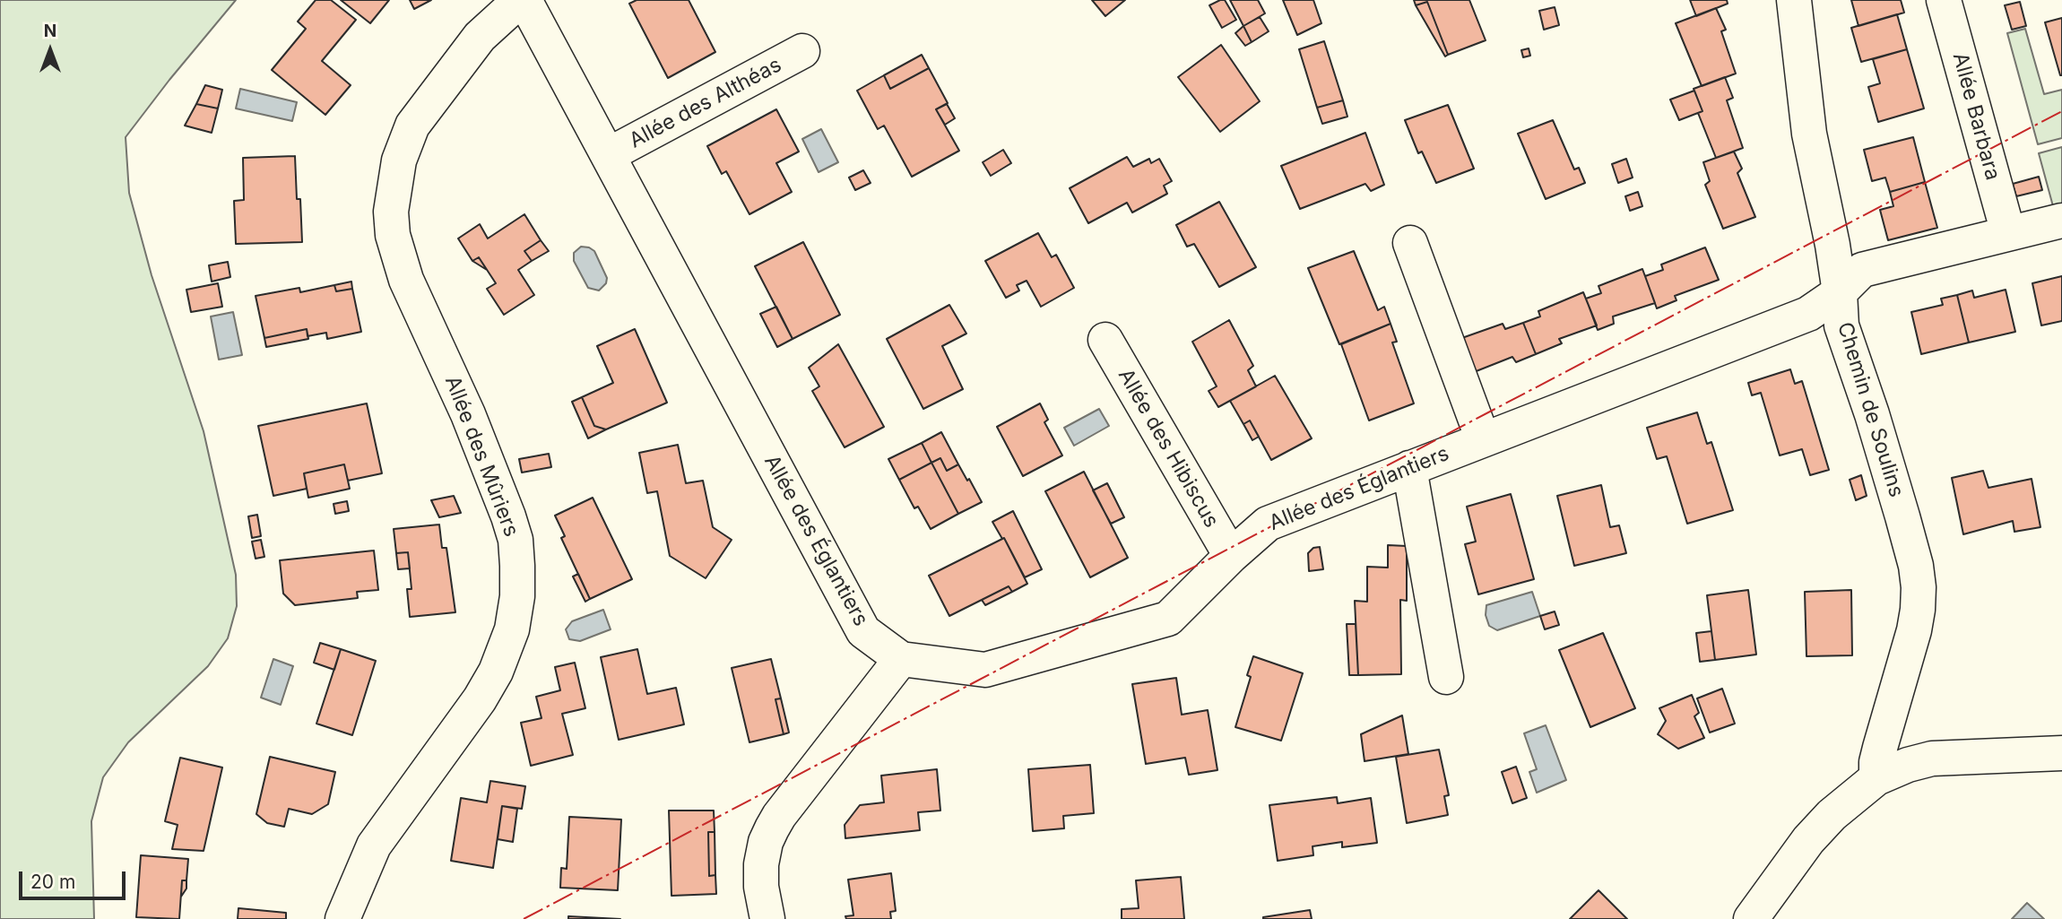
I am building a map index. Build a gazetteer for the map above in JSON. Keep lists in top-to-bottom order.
{
  "streets": {
    "street": [
      "Allée des Althéas",
      "Allée Barbara",
      "Chemin de Soulins",
      "Allée des Hibiscus",
      "Allée des Mûriers",
      "Allée des Églantiers"
    ]
  },
  "crossings": [
    ["Allée des Althéas", "Allée des Églantiers"],
    ["Chemin de Soulins", "Allée des Églantiers"],
    ["Allée des Hibiscus", "Allée des Églantiers"]
  ],
  "scale_bar": "20 m",
  "north": "top"
}
